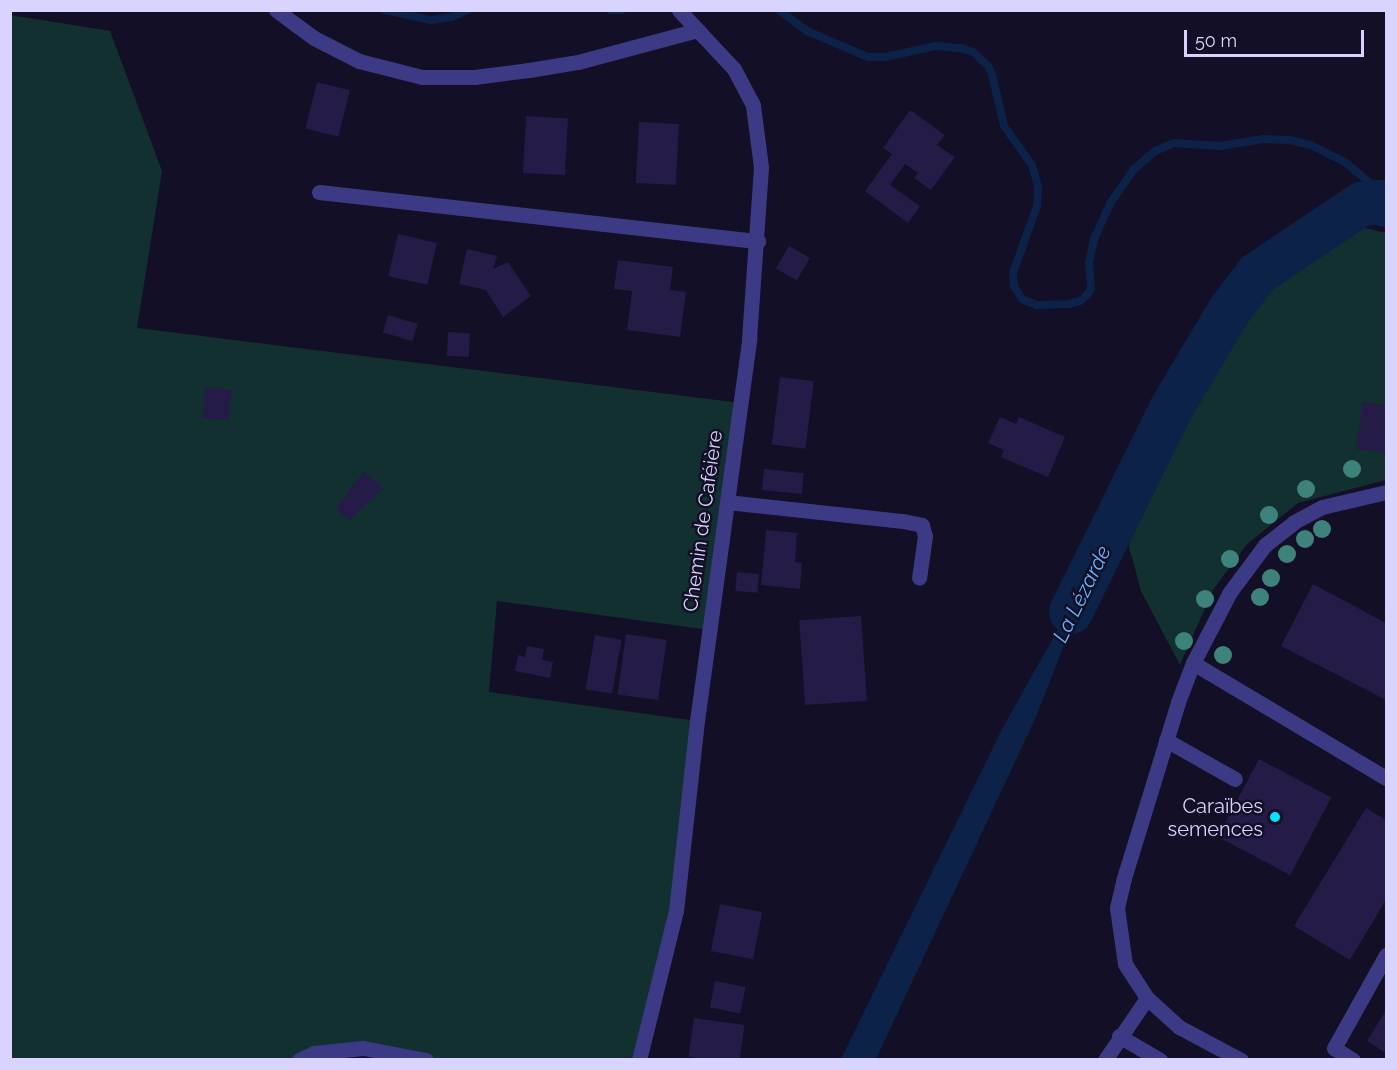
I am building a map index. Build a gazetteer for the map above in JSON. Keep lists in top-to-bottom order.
{
  "streets": {
    "street": ["Chemin de Caféière"]
  },
  "water": ["La Lézarde"],
  "places": ["Caraïbes semences"],
  "scale_bar": "50 m"
}
